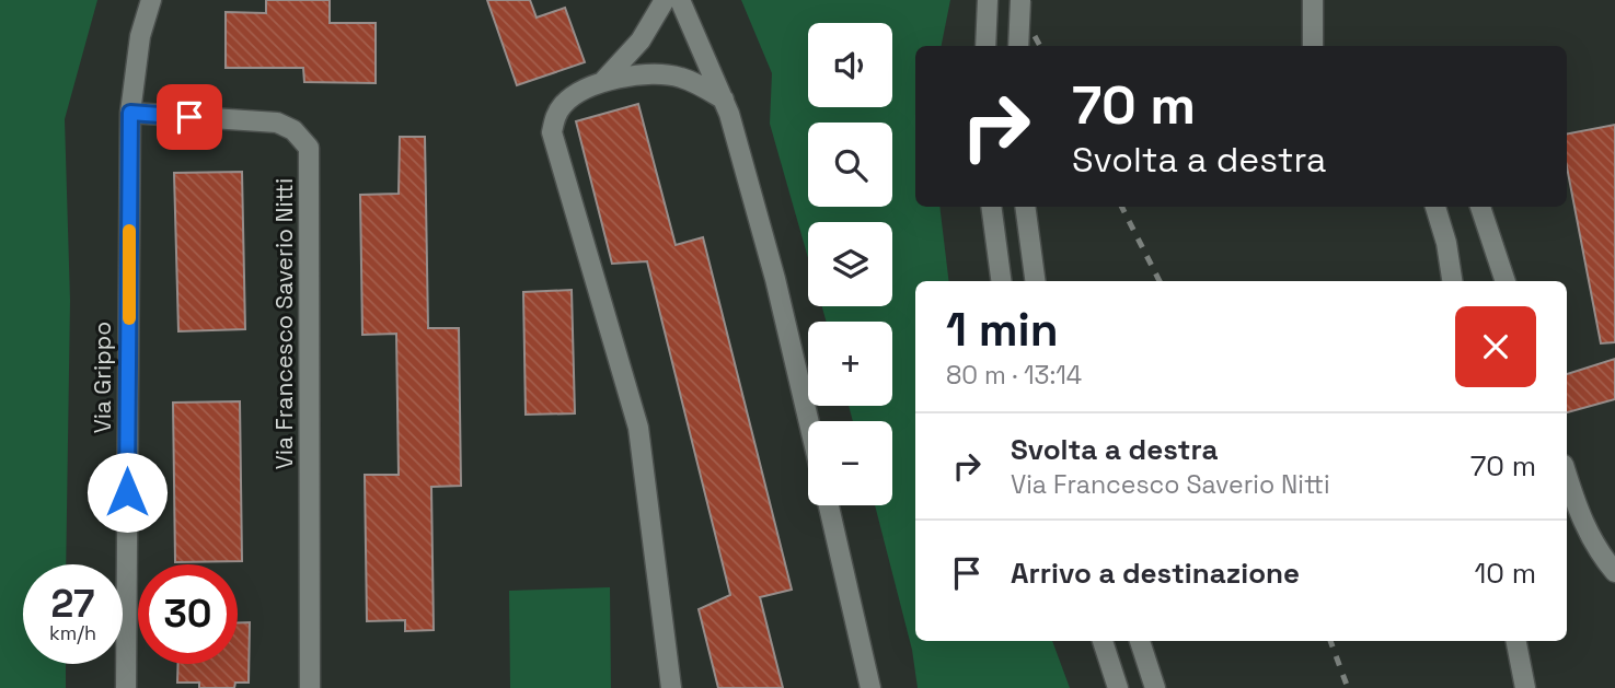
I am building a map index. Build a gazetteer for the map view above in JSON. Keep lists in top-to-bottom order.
{
  "streets": {
    "street": ["Via Francesco Saverio Nitti", "Via Grippo"]
  },
  "crossings": [
    ["Via Francesco Saverio Nitti", "Via Grippo"]
  ],
  "page": {
    "map_buttons": ["+", "−"],
    "turn": ["70 m", "Svolta a destra"],
    "heading": ["1 min", "80 m · 13:14"],
    "list": [
      {
        "name": "Svolta a destra",
        "note": "Via Francesco Saverio Nitti",
        "value": "70 m"
      },
      {
        "name": "Arrivo a destinazione",
        "value": "10 m"
      }
    ],
    "speed": "27 km/h",
    "limit": "30"
  }
}
